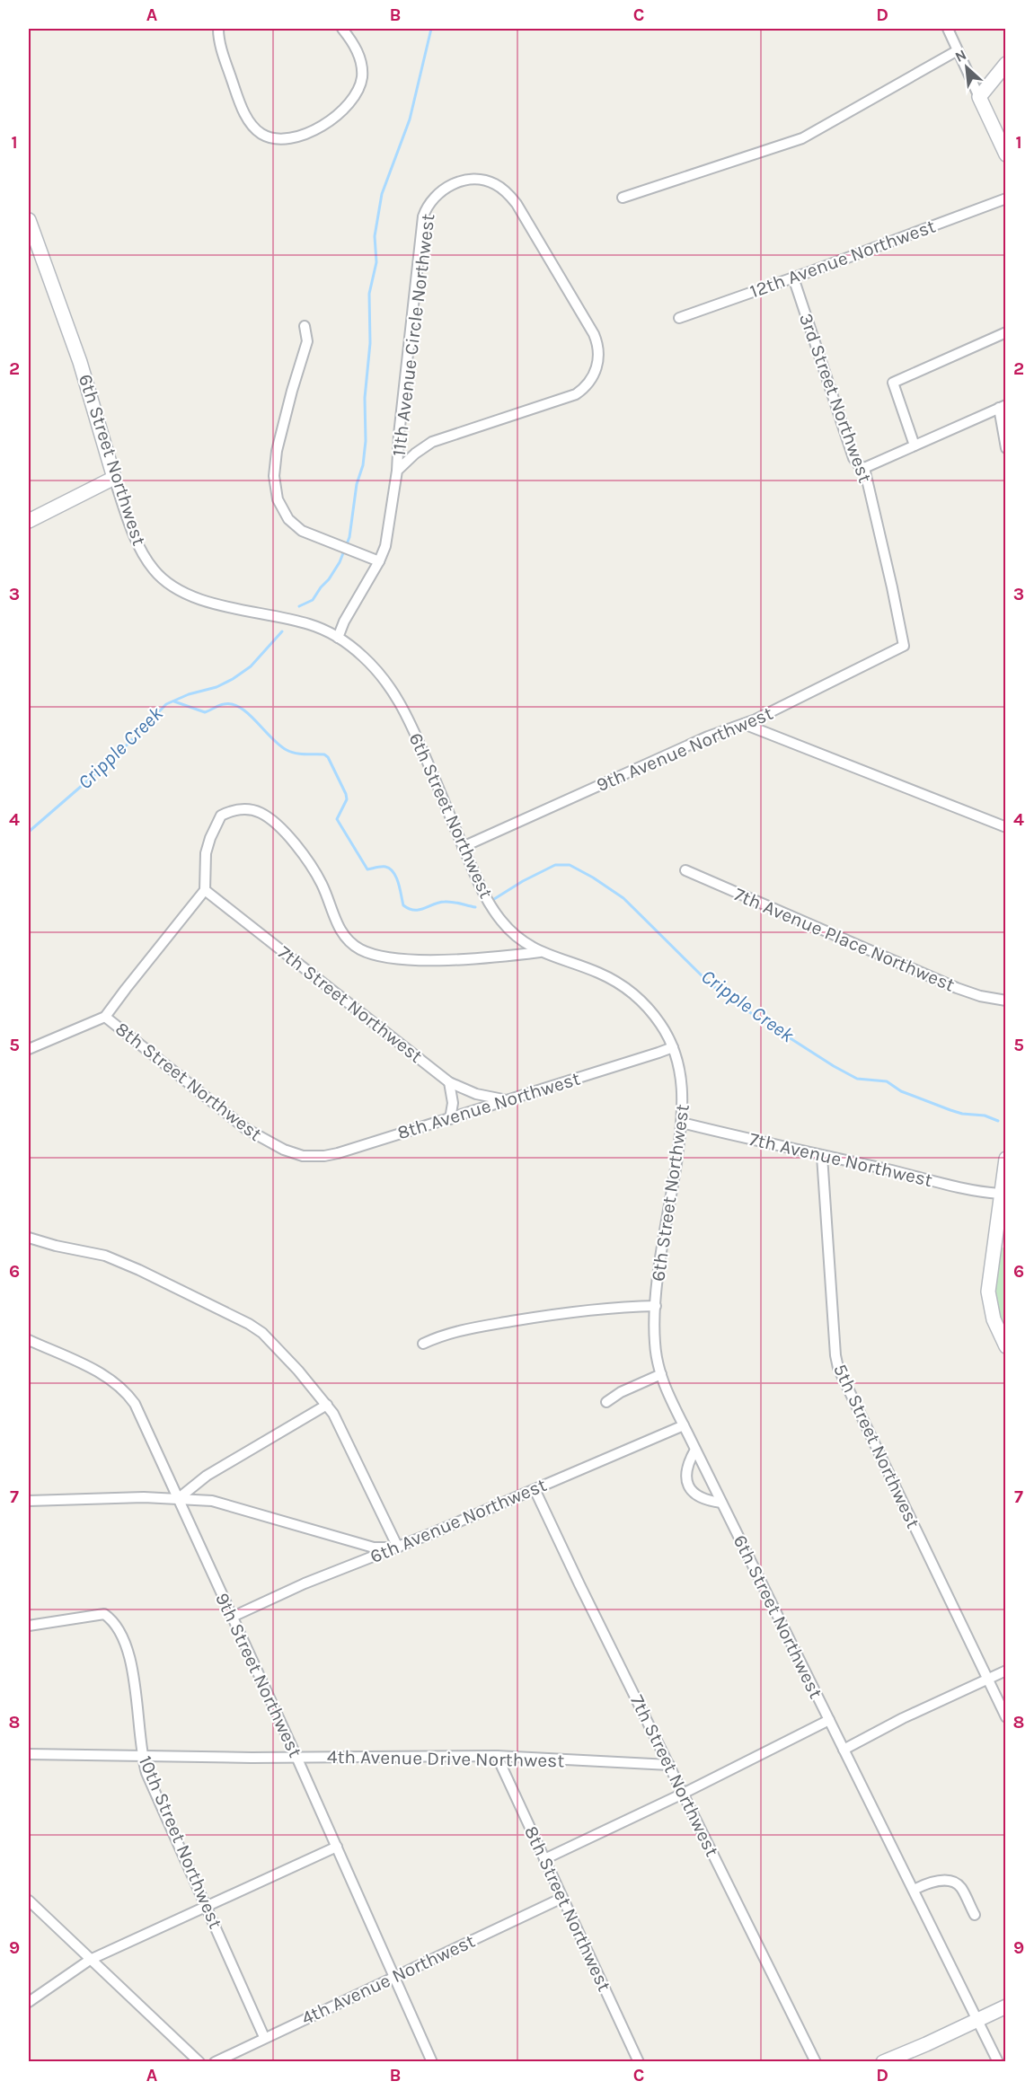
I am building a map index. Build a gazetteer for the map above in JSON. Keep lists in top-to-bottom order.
{
  "streets": {
    "main road": ["6th Street Northwest"],
    "street": [
      "12th Avenue Northwest",
      "11th Avenue Circle Northwest",
      "3rd Street Northwest",
      "9th Avenue Northwest",
      "7th Avenue Place Northwest",
      "7th Street Northwest",
      "8th Street Northwest",
      "8th Avenue Northwest",
      "7th Avenue Northwest",
      "5th Street Northwest",
      "6th Avenue Northwest",
      "9th Street Northwest",
      "4th Avenue Drive Northwest",
      "10th Street Northwest",
      "4th Avenue Northwest"
    ]
  },
  "crossings": [
    ["12th Avenue Northwest", "3rd Street Northwest"],
    ["11th Avenue Circle Northwest", "6th Street Northwest"],
    ["3rd Street Northwest", "9th Avenue Northwest"],
    ["6th Street Northwest", "9th Avenue Northwest"],
    ["6th Street Northwest", "8th Avenue Northwest"],
    ["6th Street Northwest", "7th Avenue Northwest"],
    ["6th Street Northwest", "6th Avenue Northwest"],
    ["7th Street Northwest", "8th Avenue Northwest"],
    ["7th Street Northwest", "6th Avenue Northwest"],
    ["7th Street Northwest", "4th Avenue Drive Northwest"],
    ["8th Street Northwest", "8th Avenue Northwest"],
    ["8th Street Northwest", "4th Avenue Drive Northwest"],
    ["8th Street Northwest", "4th Avenue Northwest"],
    ["7th Avenue Northwest", "5th Street Northwest"],
    ["6th Avenue Northwest", "9th Street Northwest"],
    ["9th Street Northwest", "4th Avenue Drive Northwest"],
    ["9th Street Northwest", "4th Avenue Northwest"],
    ["4th Avenue Drive Northwest", "10th Street Northwest"],
    ["10th Street Northwest", "4th Avenue Northwest"]
  ],
  "water": ["Cripple Creek"],
  "north": "top left",
  "grid": {
    "columns": [
      "A",
      "B",
      "C",
      "D"
    ],
    "rows": [
      "1",
      "2",
      "3",
      "4",
      "5",
      "6",
      "7",
      "8",
      "9"
    ]
  }
}
